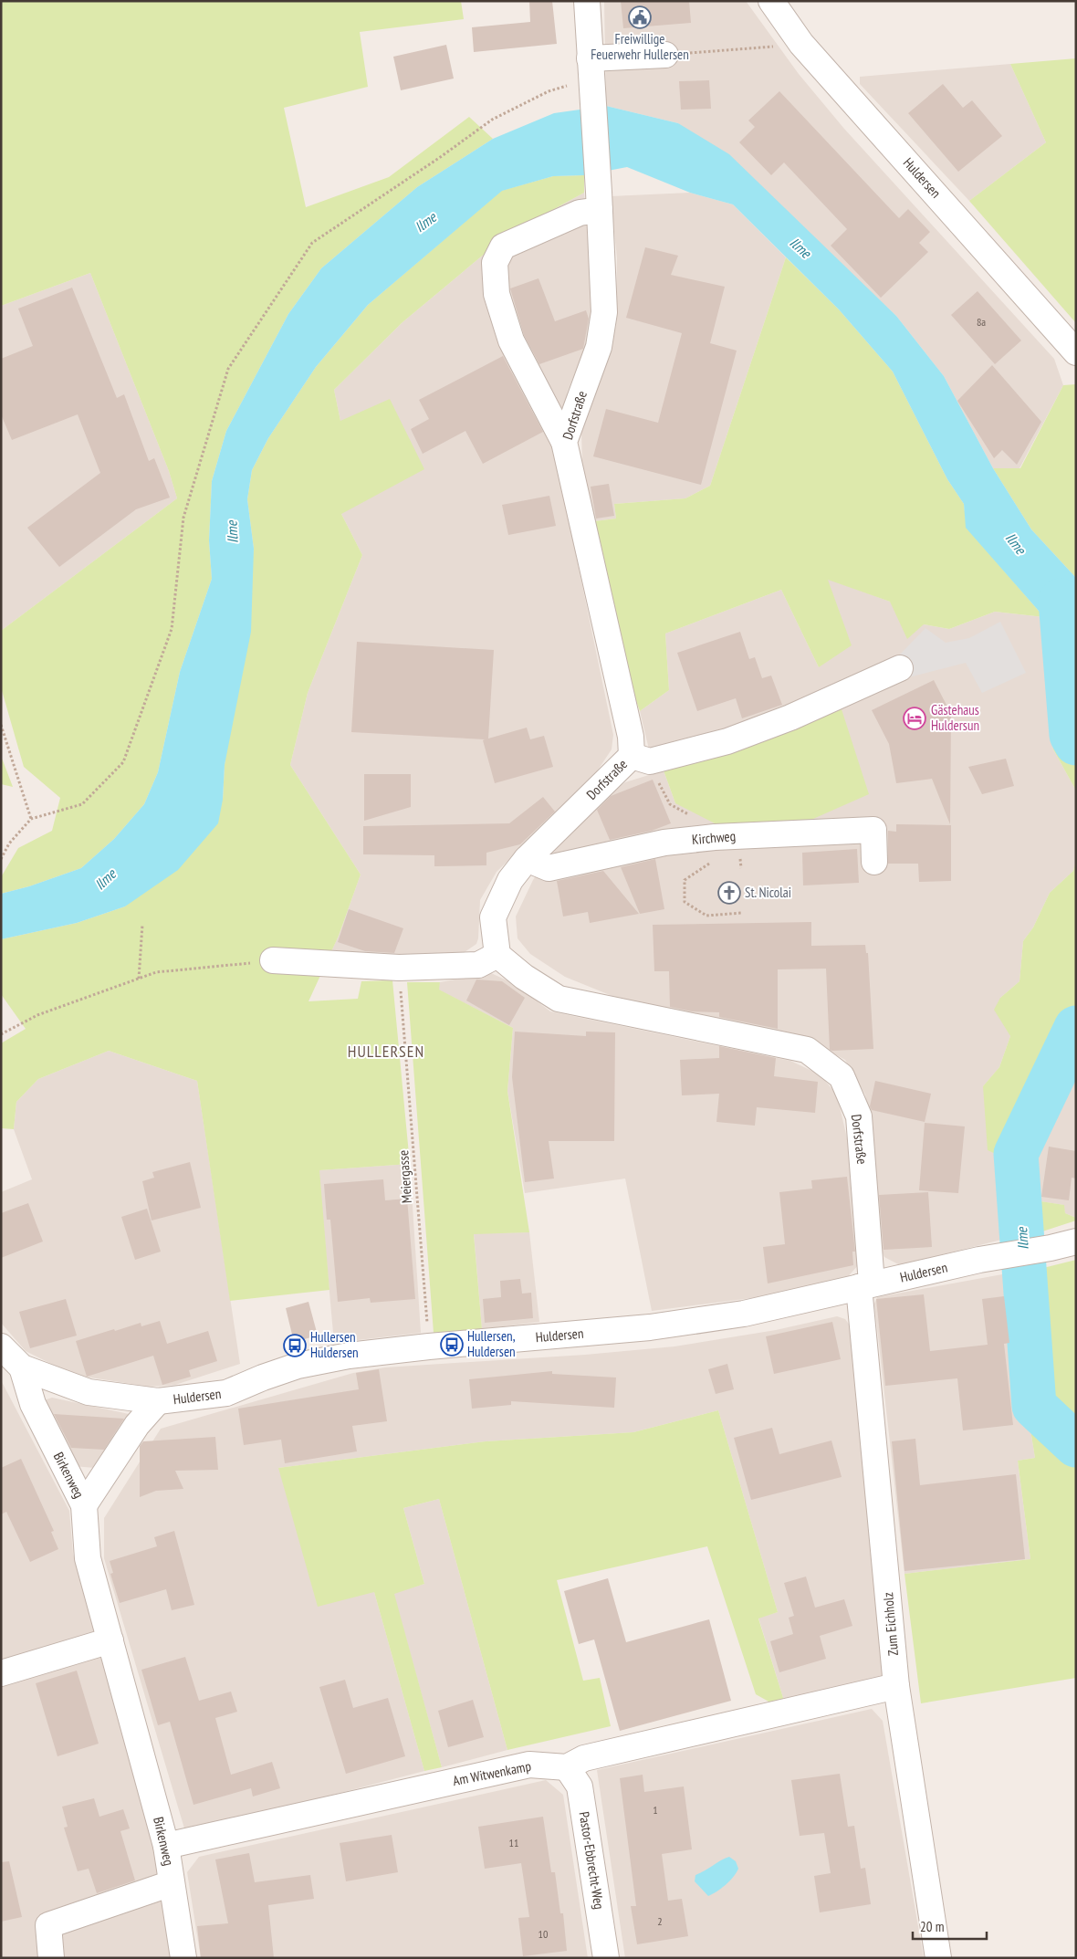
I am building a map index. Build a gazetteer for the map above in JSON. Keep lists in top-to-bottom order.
{
  "streets": {
    "street": [
      "Huldersen",
      "Dorfstraße",
      "Kirchweg",
      "Birkenweg",
      "Zum Eichholz",
      "Am Witwenkamp",
      "Pastor-Ebbrecht-Weg"
    ],
    "path": ["Meiergasse"]
  },
  "crossings": [
    ["Huldersen", "Dorfstraße"],
    ["Huldersen", "Meiergasse"],
    ["Huldersen", "Birkenweg"],
    ["Huldersen", "Zum Eichholz"],
    ["Dorfstraße", "Kirchweg"],
    ["Dorfstraße", "Zum Eichholz"],
    ["Birkenweg", "Am Witwenkamp"],
    ["Zum Eichholz", "Am Witwenkamp"],
    ["Am Witwenkamp", "Pastor-Ebbrecht-Weg"]
  ],
  "districts": ["HULLERSEN"],
  "water": ["Ilme"],
  "places": {
    "public building": ["Freiwillige Feuerwehr Hullersen"],
    "hotel": ["Gästehaus Huldersun"],
    "church": ["St. Nicolai"],
    "bus stop": ["Hullersen, Huldersen", "Hullersen Huldersen"]
  },
  "house_numbers": [
    "8a",
    "1",
    "11",
    "2",
    "10"
  ],
  "scale_bar": "20 m"
}
